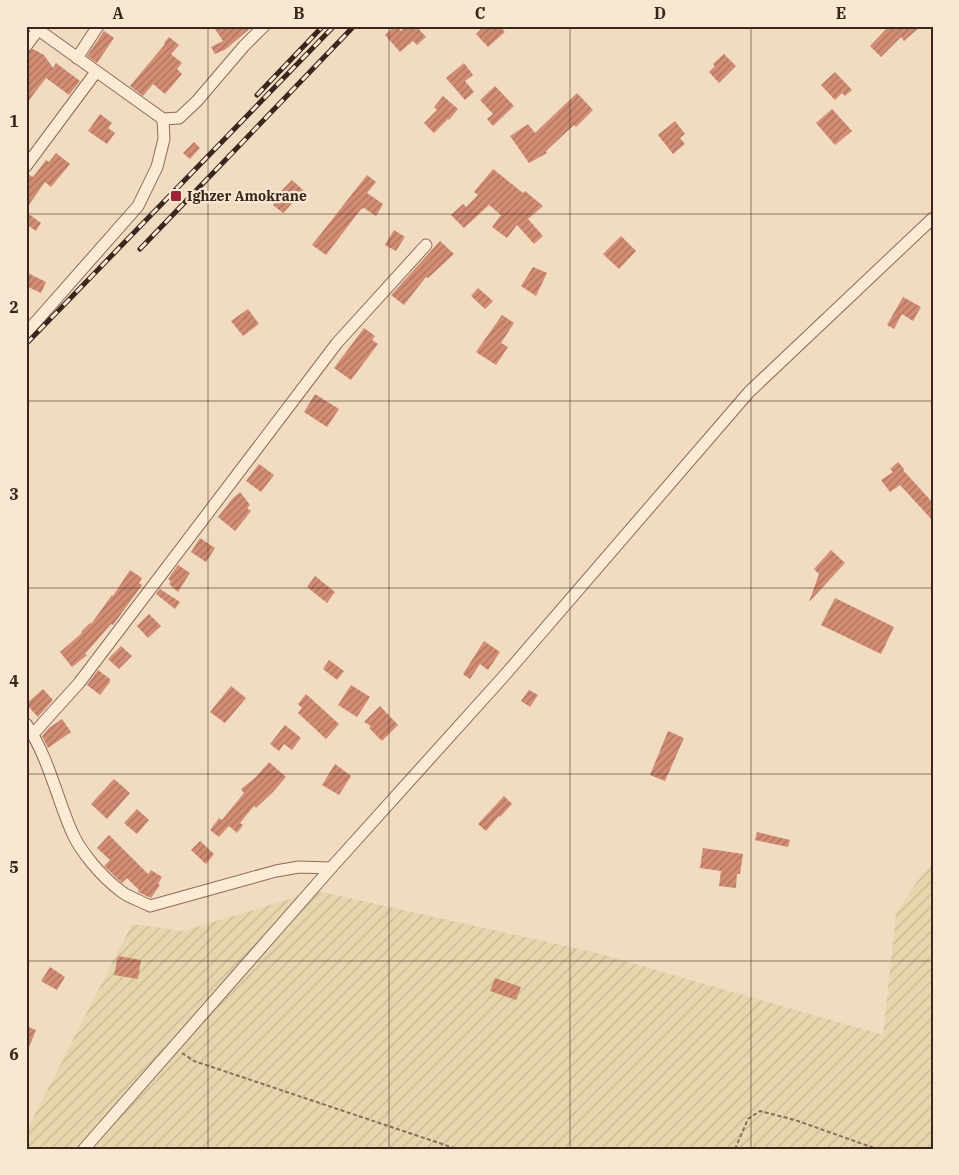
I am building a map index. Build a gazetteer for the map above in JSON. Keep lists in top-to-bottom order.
{
  "places": {
    "transit": ["Ighzer Amokrane"]
  },
  "grid": {
    "columns": [
      "A",
      "B",
      "C",
      "D",
      "E"
    ],
    "rows": [
      "1",
      "2",
      "3",
      "4",
      "5",
      "6"
    ]
  }
}
